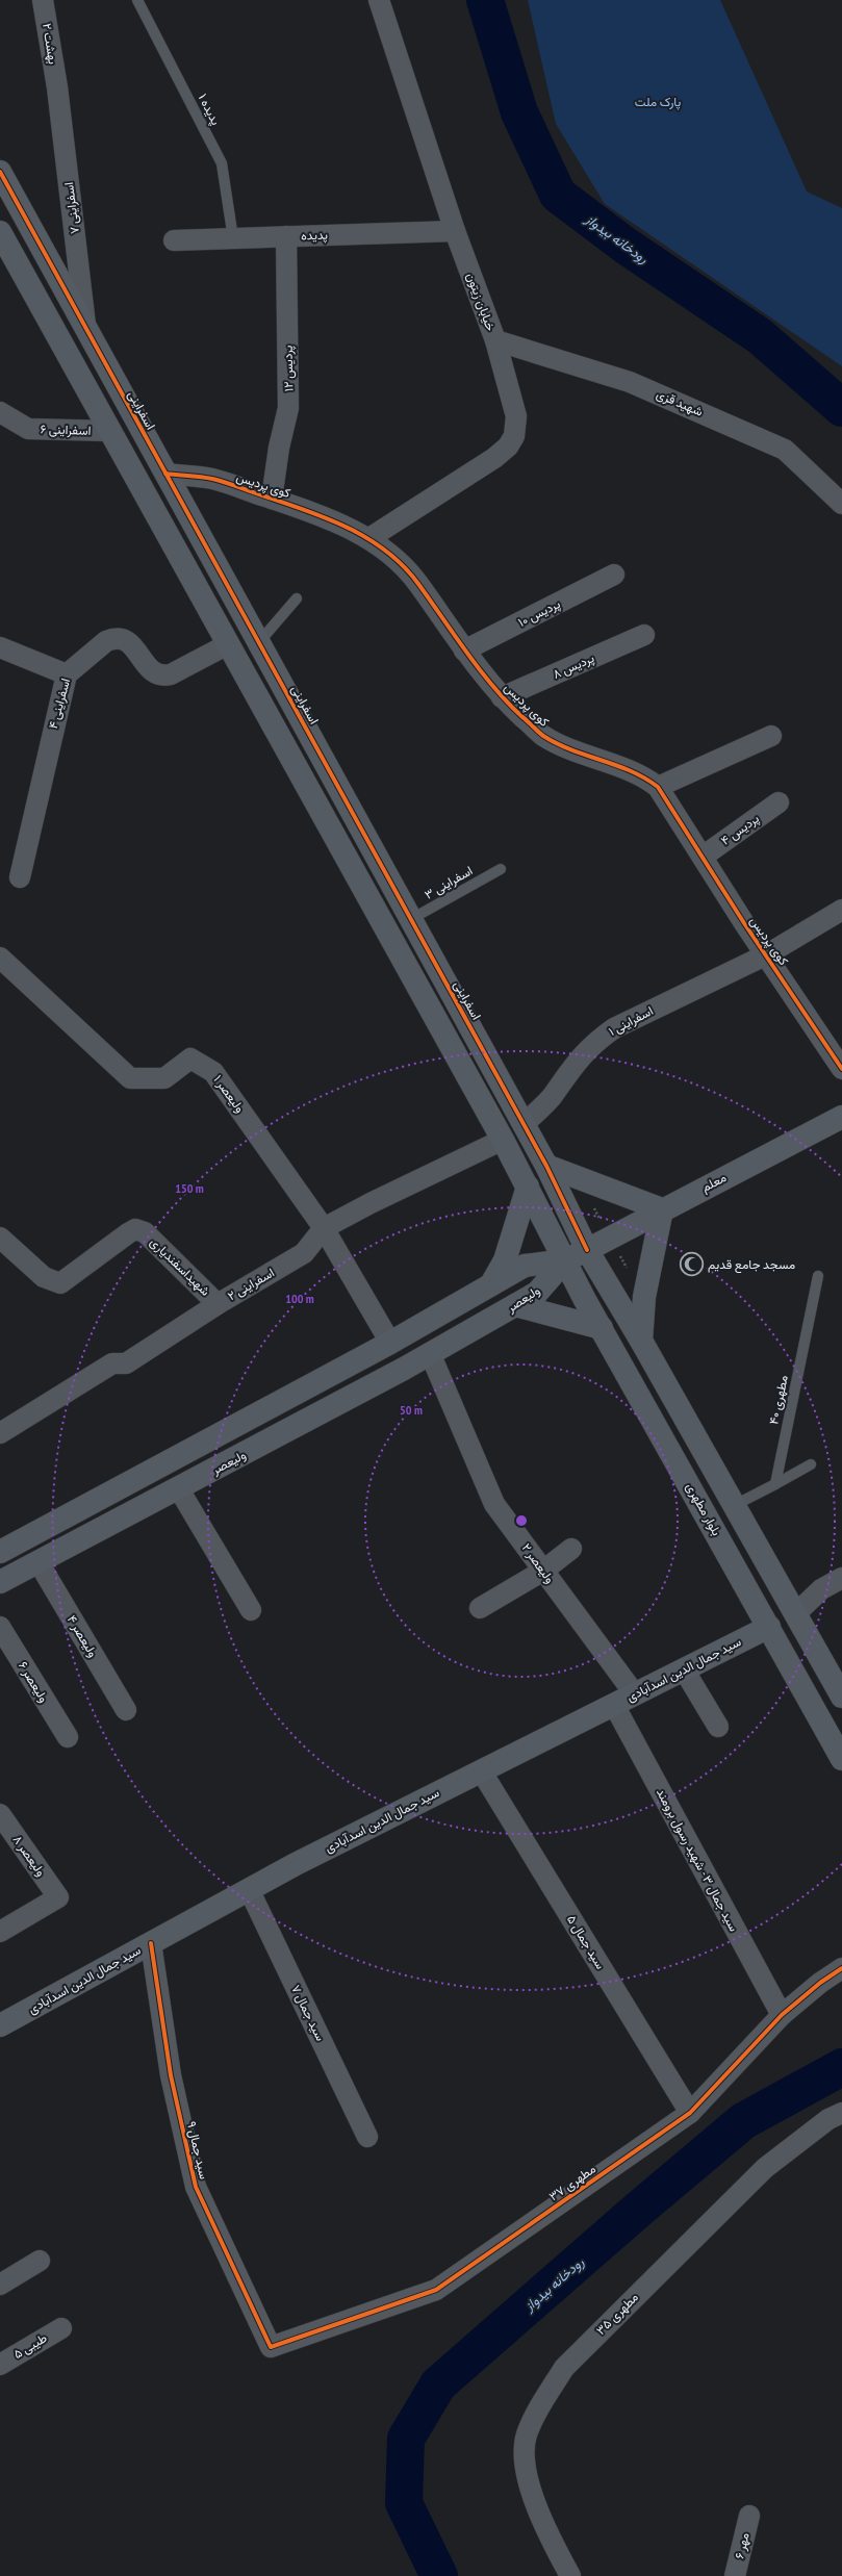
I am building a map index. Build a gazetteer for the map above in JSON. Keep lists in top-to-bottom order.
{
  "streets": {
    "street": [
      "بهشت ۲",
      "اسفراینی ۷",
      "پدیده",
      "خیابان زیتون",
      "پردیس ۱۲",
      "شهید قزی",
      "اسفراینی",
      "اسفراینی ۶",
      "کوی پردیس",
      "پردیس ۱۰",
      "پردیس ۸",
      "اسفراینی ۴",
      "پردیس ۴",
      "اسفراینی ۱",
      "ولیعصر ۱",
      "معلم",
      "شهیداسفندیاری",
      "اسفراینی ۲",
      "ولیعصر",
      "بلوار مطهری",
      "ولیعصر ۲",
      "ولیعصر ۴",
      "سید جمال الدین اسدآبادی",
      "ولیعصر ۶",
      "ولیعصر ۸",
      "سید جمال ۳ - شهید رسول برومند",
      "سید جمال ۵",
      "سید جمال ۷",
      "سید جمال ۹",
      "مطهری ۳۷",
      "مطهری ۳۵",
      "طیبی ۵",
      "مهر ۶"
    ],
    "lane": ["پدیده ۱", "اسفراینی ۳", "مطهری ۴۰"]
  },
  "crossings": [
    ["بهشت ۲", "اسفراینی ۷"],
    ["پدیده ۱", "پدیده"],
    ["اسفراینی ۷", "اسفراینی"],
    ["پدیده", "خیابان زیتون"],
    ["پدیده", "پردیس ۱۲"],
    ["خیابان زیتون", "شهید قزی"],
    ["خیابان زیتون", "کوی پردیس"],
    ["پردیس ۱۲", "کوی پردیس"],
    ["اسفراینی", "کوی پردیس"],
    ["اسفراینی", "اسفراینی ۳"],
    ["اسفراینی", "اسفراینی ۱"],
    ["اسفراینی", "معلم"],
    ["کوی پردیس", "پردیس ۱۰"],
    ["کوی پردیس", "پردیس ۸"],
    ["کوی پردیس", "پردیس ۴"],
    ["کوی پردیس", "اسفراینی ۱"],
    ["ولیعصر ۱", "اسفراینی ۲"],
    ["ولیعصر ۱", "ولیعصر"],
    ["معلم", "ولیعصر"],
    ["معلم", "بلوار مطهری"],
    ["شهیداسفندیاری", "اسفراینی ۲"],
    ["ولیعصر", "بلوار مطهری"],
    ["ولیعصر", "ولیعصر ۲"],
    ["ولیعصر", "ولیعصر ۴"],
    ["بلوار مطهری", "سید جمال الدین اسدآبادی"],
    ["ولیعصر ۲", "سید جمال الدین اسدآبادی"],
    ["سید جمال الدین اسدآبادی", "سید جمال ۳ - شهید رسول برومند"],
    ["سید جمال الدین اسدآبادی", "سید جمال ۵"],
    ["سید جمال الدین اسدآبادی", "سید جمال ۷"],
    ["سید جمال الدین اسدآبادی", "سید جمال ۹"],
    ["سید جمال ۳ - شهید رسول برومند", "مطهری ۳۷"],
    ["سید جمال ۵", "مطهری ۳۷"],
    ["سید جمال ۹", "مطهری ۳۷"]
  ],
  "water": ["رودخانه بیدواز"],
  "parks": ["پارک ملت"],
  "places": {
    "mosque": ["مسجد جامع قدیم"]
  },
  "rings": ["150 m", "100 m", "50 m"]
}
